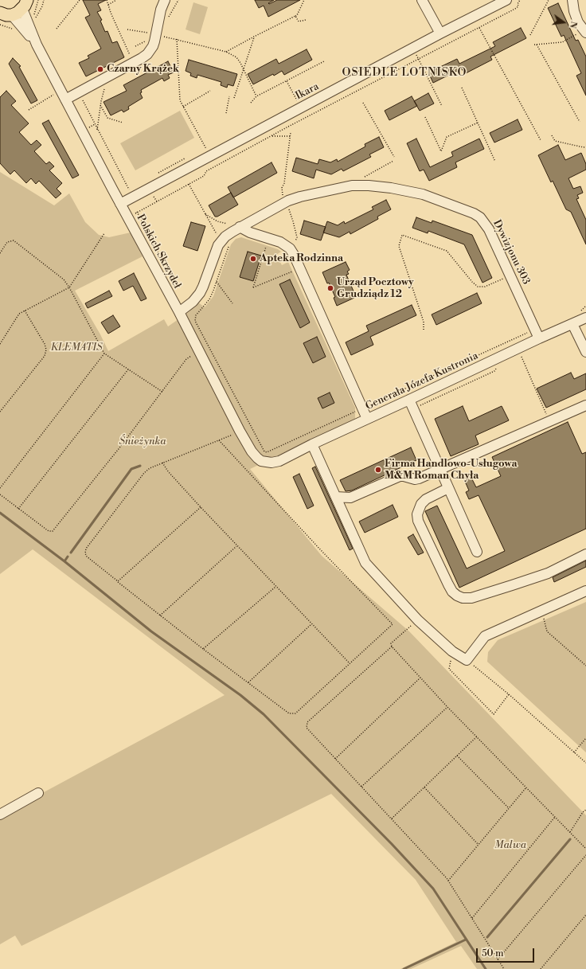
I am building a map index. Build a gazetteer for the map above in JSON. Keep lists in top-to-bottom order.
{
  "streets": {
    "street": [
      "Ikara",
      "Polskich Skrzydeł",
      "Dywizjonu 303",
      "Generała Józefa Kustronia"
    ]
  },
  "crossings": [
    ["Ikara", "Polskich Skrzydeł"],
    ["Polskich Skrzydeł", "Dywizjonu 303"],
    ["Polskich Skrzydeł", "Generała Józefa Kustronia"],
    ["Dywizjonu 303", "Generała Józefa Kustronia"]
  ],
  "districts": ["OSIEDLE LOTNISKO"],
  "parks": ["KLEMATIS", "Śnieżynka", "Malwa"],
  "places": [
    "Czarny Krążek",
    "Apteka Rodzinna",
    "Urząd Pocztowy Grudziądz 12",
    "Firma Handlowo-Usługowa M&M Roman Chyła"
  ],
  "scale_bar": "50 m",
  "north": "right"
}
